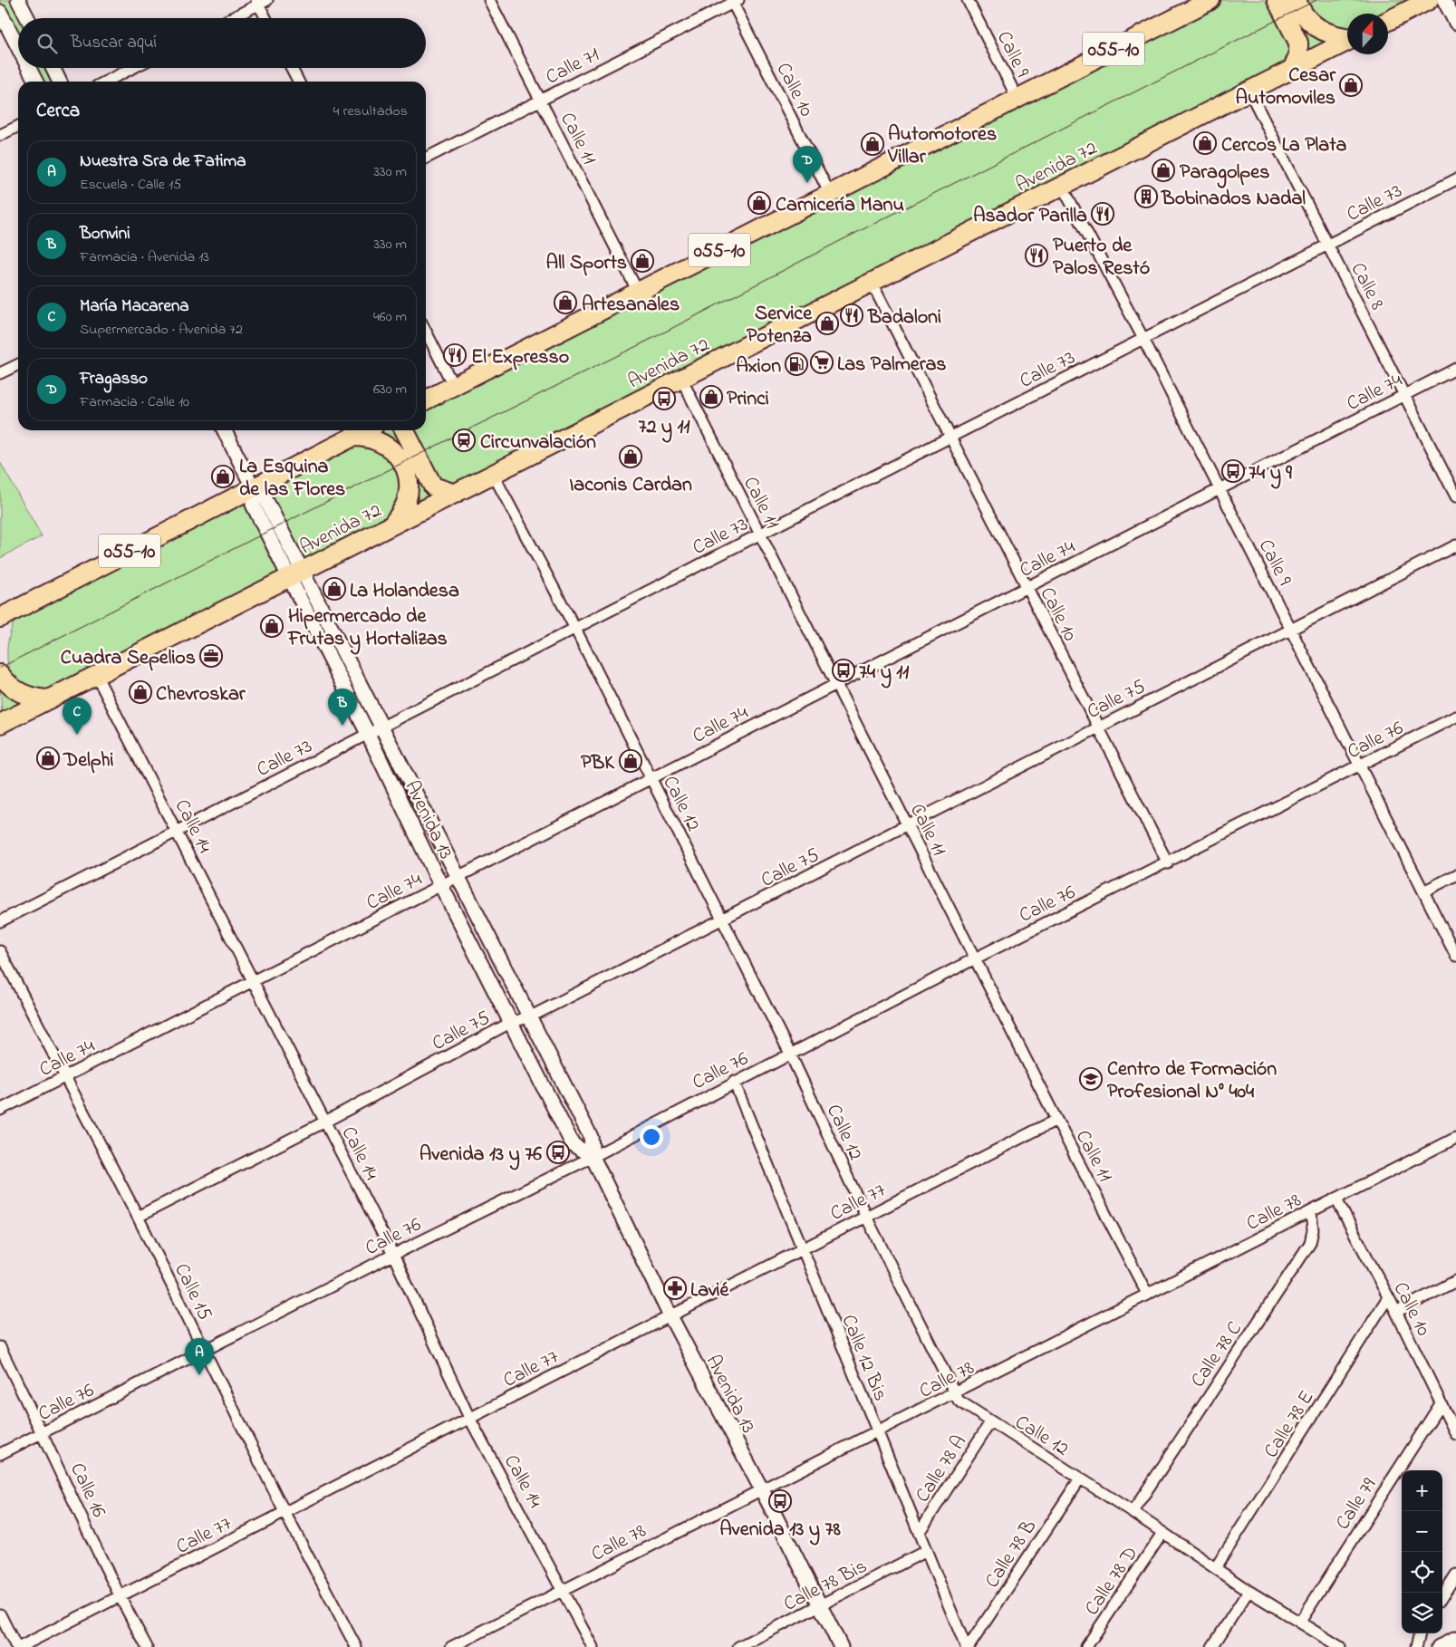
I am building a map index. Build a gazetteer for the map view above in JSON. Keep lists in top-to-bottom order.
{
  "streets": {
    "highway": ["055-10", "Avenida 72"],
    "street": [
      "Calle 9",
      "Calle 71",
      "Calle 10",
      "Calle 11",
      "Calle 73",
      "Calle 8",
      "Calle 74",
      "Calle 75",
      "Calle 76",
      "Calle 12",
      "Avenida 13",
      "Calle 14",
      "Calle 77",
      "Calle 78",
      "Calle 15",
      "Calle 78 C",
      "Calle 12 Bis",
      "Calle 78 E",
      "Calle 78 A",
      "Calle 16",
      "Calle 79",
      "Calle 78 B",
      "Calle 78 D",
      "Calle 78 Bis"
    ]
  },
  "crossings": [
    ["055-10", "Calle 9"],
    ["055-10", "Calle 10"],
    ["055-10", "Calle 11"],
    ["055-10", "Avenida 13"],
    ["Calle 9", "Avenida 72"],
    ["Calle 9", "Calle 73"],
    ["Calle 9", "Calle 74"],
    ["Calle 9", "Calle 75"],
    ["Calle 9", "Calle 76"],
    ["Calle 71", "Calle 10"],
    ["Calle 71", "Calle 11"],
    ["Calle 10", "Avenida 72"],
    ["Calle 10", "Calle 73"],
    ["Calle 10", "Calle 74"],
    ["Calle 10", "Calle 75"],
    ["Calle 10", "Calle 76"],
    ["Calle 10", "Calle 78"],
    ["Calle 10", "Calle 78 E"],
    ["Calle 10", "Calle 79"],
    ["Calle 11", "Avenida 72"],
    ["Calle 11", "Calle 73"],
    ["Calle 11", "Calle 74"],
    ["Calle 11", "Calle 75"],
    ["Calle 11", "Calle 76"],
    ["Calle 11", "Calle 77"],
    ["Calle 11", "Calle 78"],
    ["Avenida 72", "Calle 8"],
    ["Avenida 72", "Calle 12"],
    ["Avenida 72", "Avenida 13"],
    ["Avenida 72", "Calle 14"],
    ["Calle 73", "Calle 8"],
    ["Calle 73", "Calle 12"],
    ["Calle 73", "Avenida 13"],
    ["Calle 73", "Calle 14"],
    ["Calle 8", "Calle 74"],
    ["Calle 74", "Calle 12"],
    ["Calle 74", "Avenida 13"],
    ["Calle 74", "Calle 14"],
    ["Calle 74", "Calle 15"],
    ["Calle 75", "Calle 12"],
    ["Calle 75", "Avenida 13"],
    ["Calle 75", "Calle 14"],
    ["Calle 75", "Calle 15"],
    ["Calle 76", "Calle 12"],
    ["Calle 76", "Avenida 13"],
    ["Calle 76", "Calle 14"],
    ["Calle 76", "Calle 15"],
    ["Calle 76", "Calle 12 Bis"],
    ["Calle 76", "Calle 16"],
    ["Calle 12", "Calle 77"],
    ["Calle 12", "Calle 78"],
    ["Calle 12", "Calle 78 C"],
    ["Calle 12", "Calle 78 E"],
    ["Calle 12", "Calle 78 A"],
    ["Calle 12", "Calle 79"],
    ["Calle 12", "Calle 78 B"],
    ["Calle 12", "Calle 78 D"],
    ["Avenida 13", "Calle 77"],
    ["Avenida 13", "Calle 78"],
    ["Avenida 13", "Calle 78 Bis"],
    ["Calle 14", "Calle 77"],
    ["Calle 14", "Calle 78"],
    ["Calle 77", "Calle 15"],
    ["Calle 77", "Calle 12 Bis"],
    ["Calle 77", "Calle 16"],
    ["Calle 78", "Calle 78 C"],
    ["Calle 78", "Calle 12 Bis"],
    ["Calle 12 Bis", "Calle 78 A"],
    ["Calle 12 Bis", "Calle 78 B"],
    ["Calle 12 Bis", "Calle 78 Bis"]
  ],
  "places": {
    "shop": [
      "Cesar Automoviles",
      "Cercos La Plata",
      "Automotores Villar",
      "Paragolpes",
      "Carnicería Manu",
      "All Sports",
      "Artesanales",
      "Service Potenza",
      "Princi",
      "Iaconis Cardan",
      "La Esquina de las Flores",
      "La Holandesa",
      "Hipermercado de Frutas y Hortalizas",
      "Chevroskar",
      "Delphi",
      "PBK"
    ],
    "building": ["Bobinados Nadal"],
    "restaurant": [
      "Asador Parilla",
      "Puerto de Palos Restó",
      "Badaloni",
      "El Expresso"
    ],
    "supermarket": ["Las Palmeras"],
    "fuel station": ["Axion"],
    "bus stop": [
      "72 y 11",
      "74 y 9",
      "74 y 11",
      "Avenida 13 y 76",
      "Avenida 13 y 78"
    ],
    "station": ["Circunvalación"],
    "office": ["Cuadra Sepelios"],
    "school or university": ["Centro de Formación Profesional N° 404"],
    "pharmacy": ["Lavié"]
  },
  "north": "top",
  "page": {
    "search": "Buscar aquí",
    "heading": ["Cerca", "4 resultados"],
    "list": [
      {
        "mark": "A",
        "name": "Nuestra Sra de Fatima",
        "note": "Escuela · Calle 15",
        "value": "330 m"
      },
      {
        "mark": "B",
        "name": "Bonvini",
        "note": "Farmacia · Avenida 13",
        "value": "330 m"
      },
      {
        "mark": "C",
        "name": "María Macarena",
        "note": "Supermercado · Avenida 72",
        "value": "460 m"
      },
      {
        "mark": "D",
        "name": "Fragasso",
        "note": "Farmacia · Calle 10",
        "value": "630 m"
      }
    ],
    "pins": [
      "D",
      "B",
      "C",
      "A"
    ],
    "map_buttons": ["+", "−"]
  }
}
